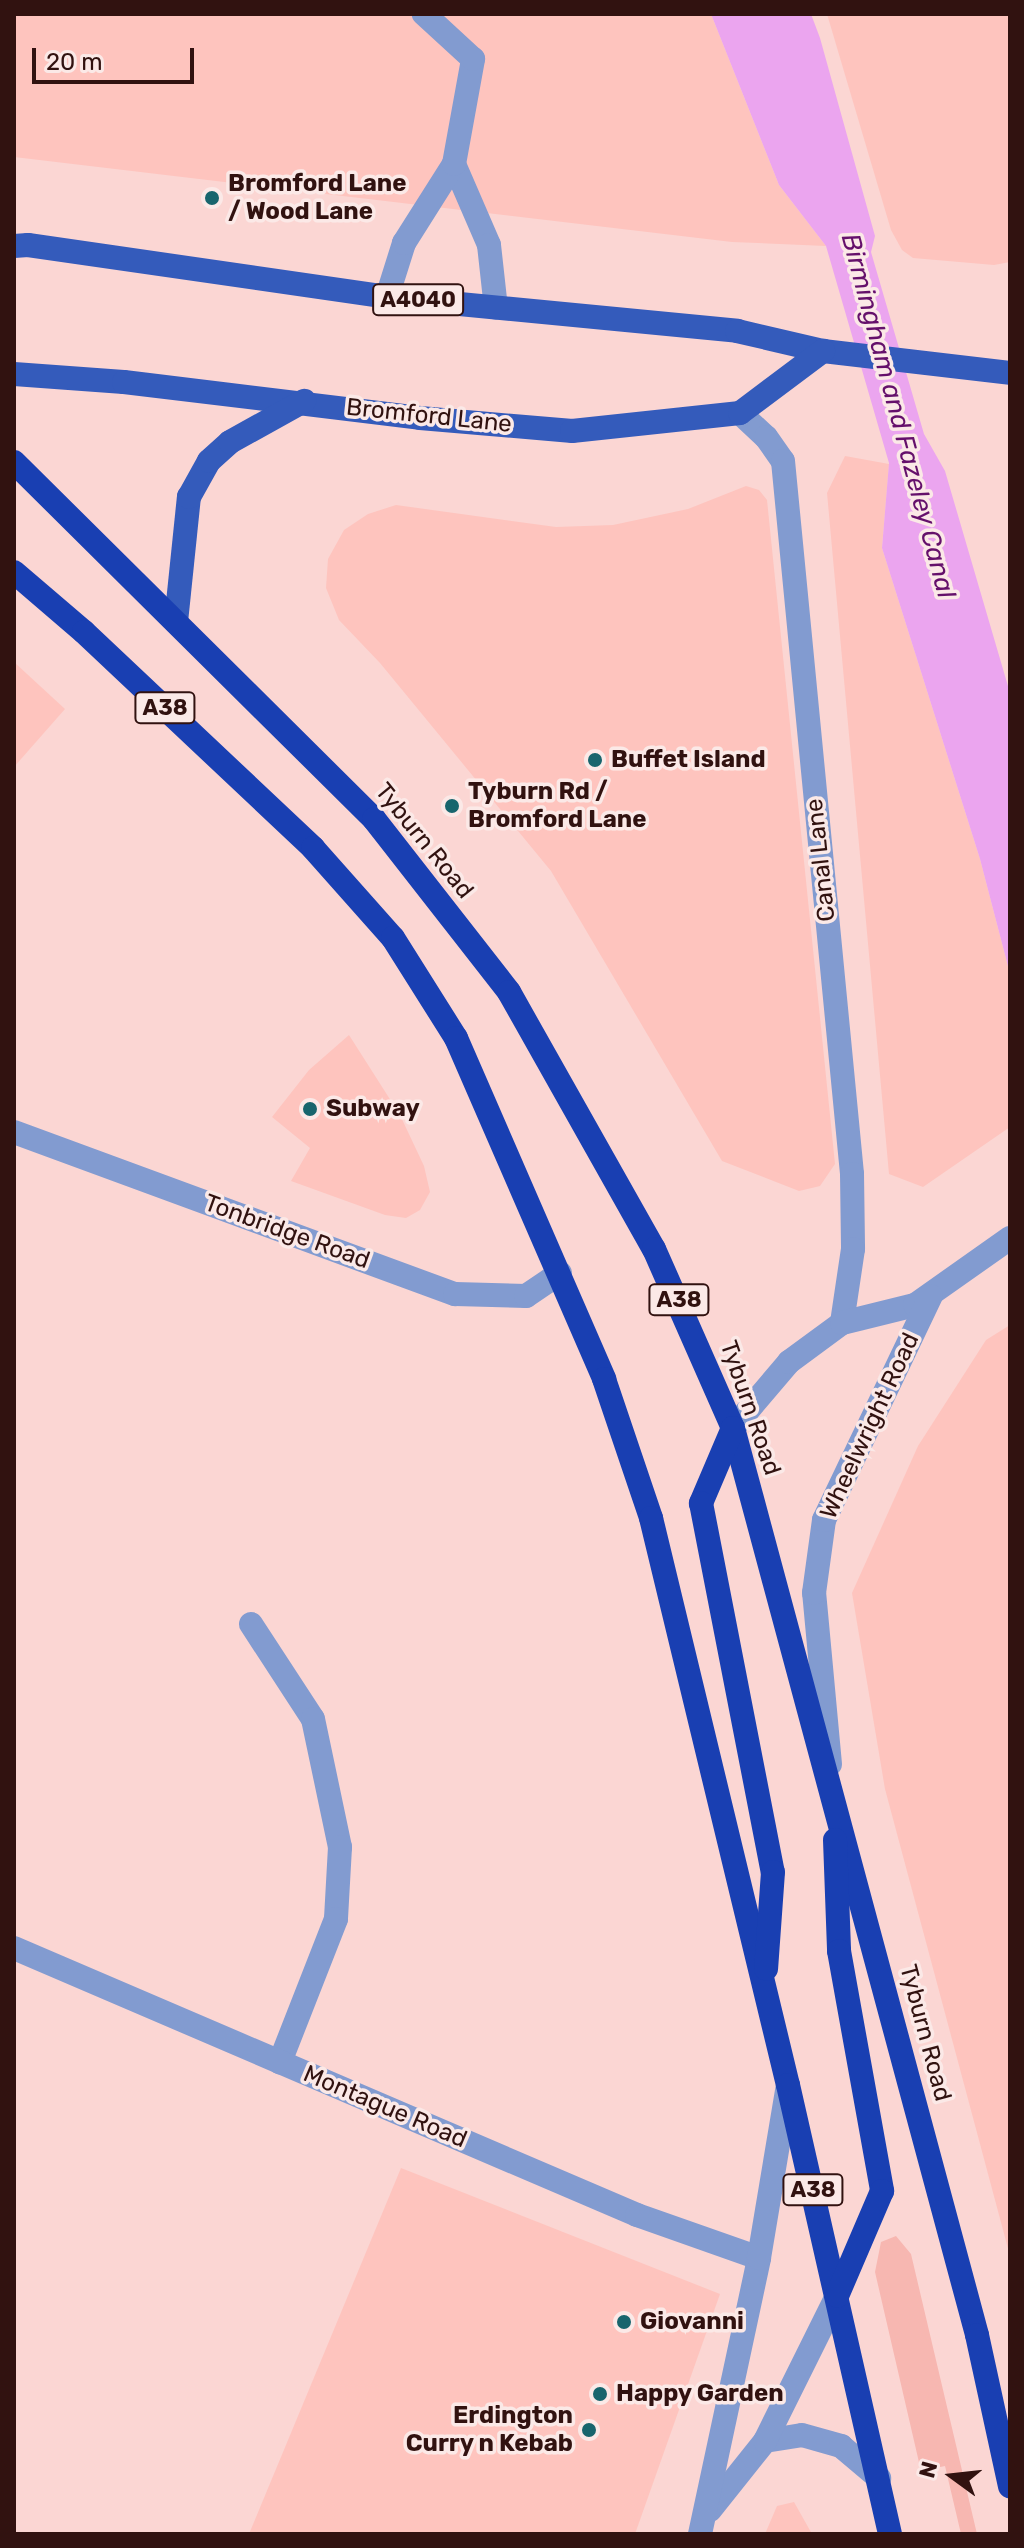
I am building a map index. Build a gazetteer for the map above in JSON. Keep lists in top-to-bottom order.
{
  "streets": {
    "highway": ["A38", "Tyburn Road"],
    "main road": ["A4040", "Bromford Lane"],
    "street": [
      "Canal Lane",
      "Tonbridge Road",
      "Wheelwright Road",
      "Montague Road"
    ]
  },
  "crossings": [
    ["Bromford Lane", "Canal Lane"],
    ["A38", "Tonbridge Road"],
    ["Tyburn Road", "Wheelwright Road"],
    ["Canal Lane", "Wheelwright Road"]
  ],
  "water": ["Birmingham and Fazeley Canal"],
  "places": [
    "Bromford Lane / Wood Lane",
    "Buffet Island",
    "Tyburn Rd / Bromford Lane",
    "Subway",
    "Giovanni",
    "Happy Garden",
    "Erdington Curry n Kebab"
  ],
  "scale_bar": "20 m",
  "north": "left"
}
